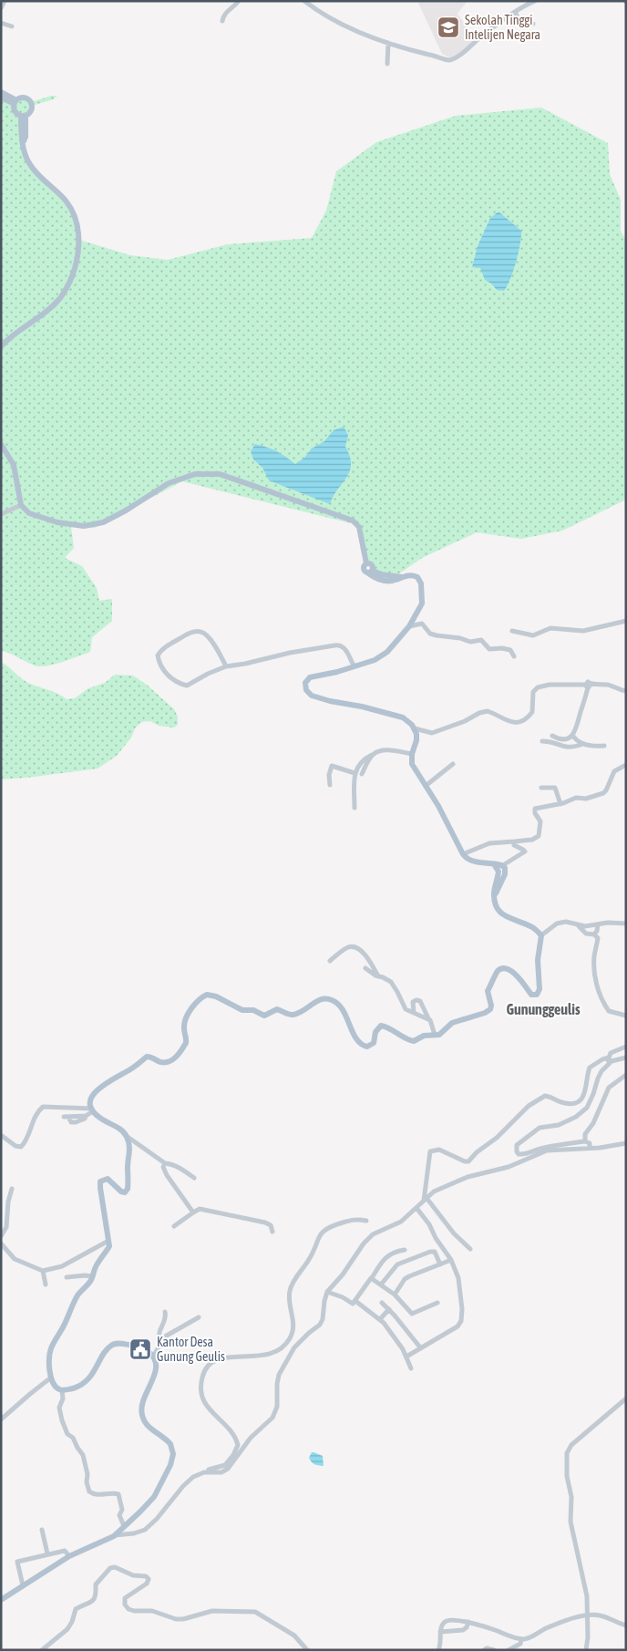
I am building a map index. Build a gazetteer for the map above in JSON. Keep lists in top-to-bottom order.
{
  "districts": ["Gununggeulis"],
  "places": {
    "school or university": ["Sekolah Tinggi Intelijen Negara"],
    "public building": ["Kantor Desa Gunung Geulis"]
  }
}
